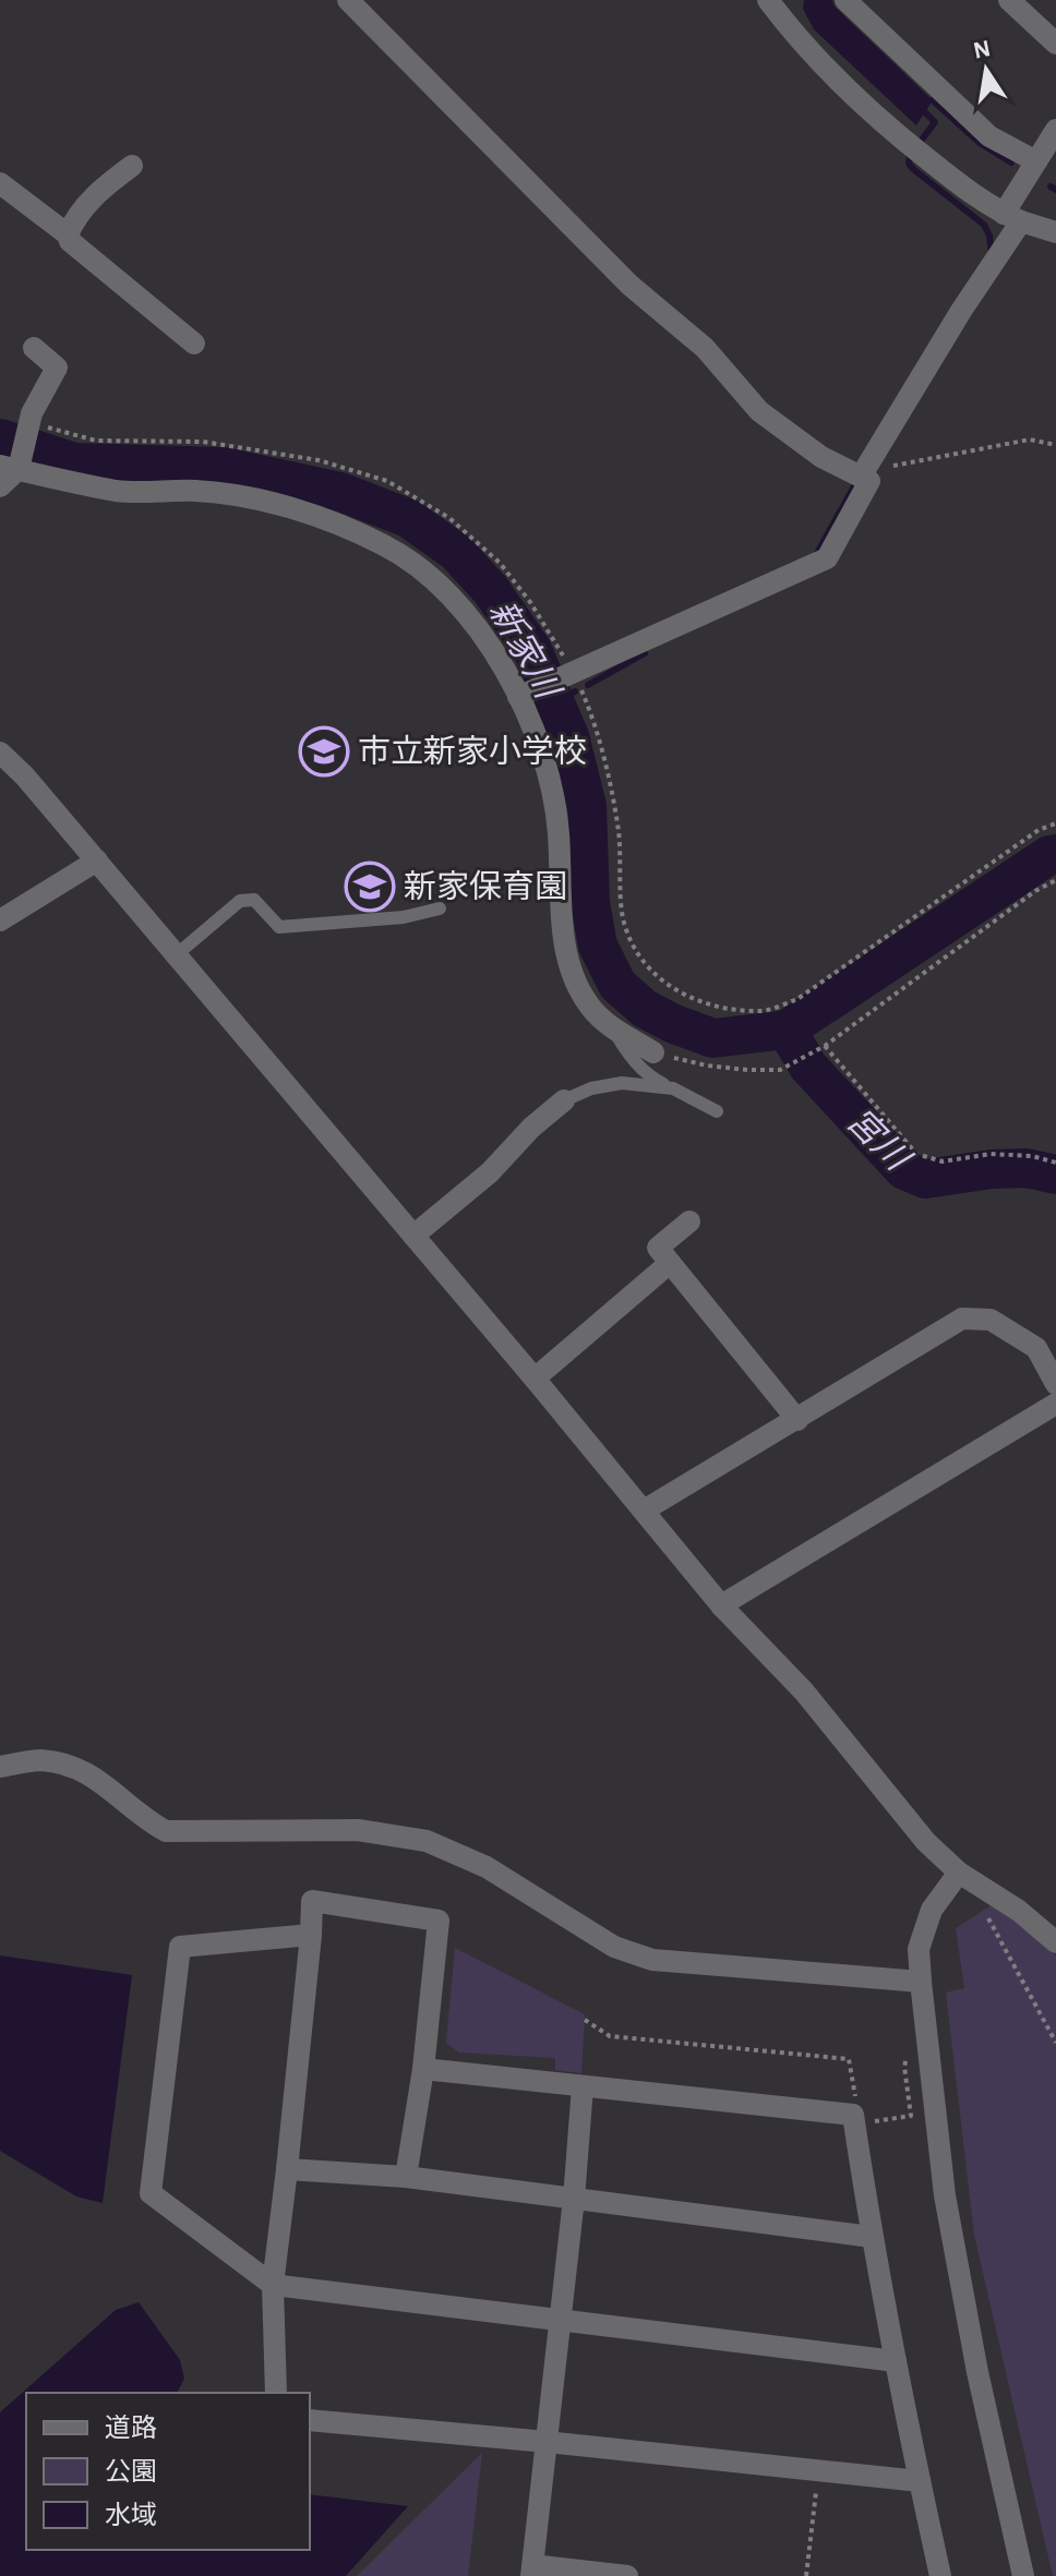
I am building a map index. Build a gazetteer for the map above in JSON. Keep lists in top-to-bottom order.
{
  "water": ["新家川", "宮川"],
  "places": {
    "school or university": ["市立新家小学校", "新家保育園"]
  },
  "legend": ["道路", "公園", "水域"],
  "north": "top"
}
